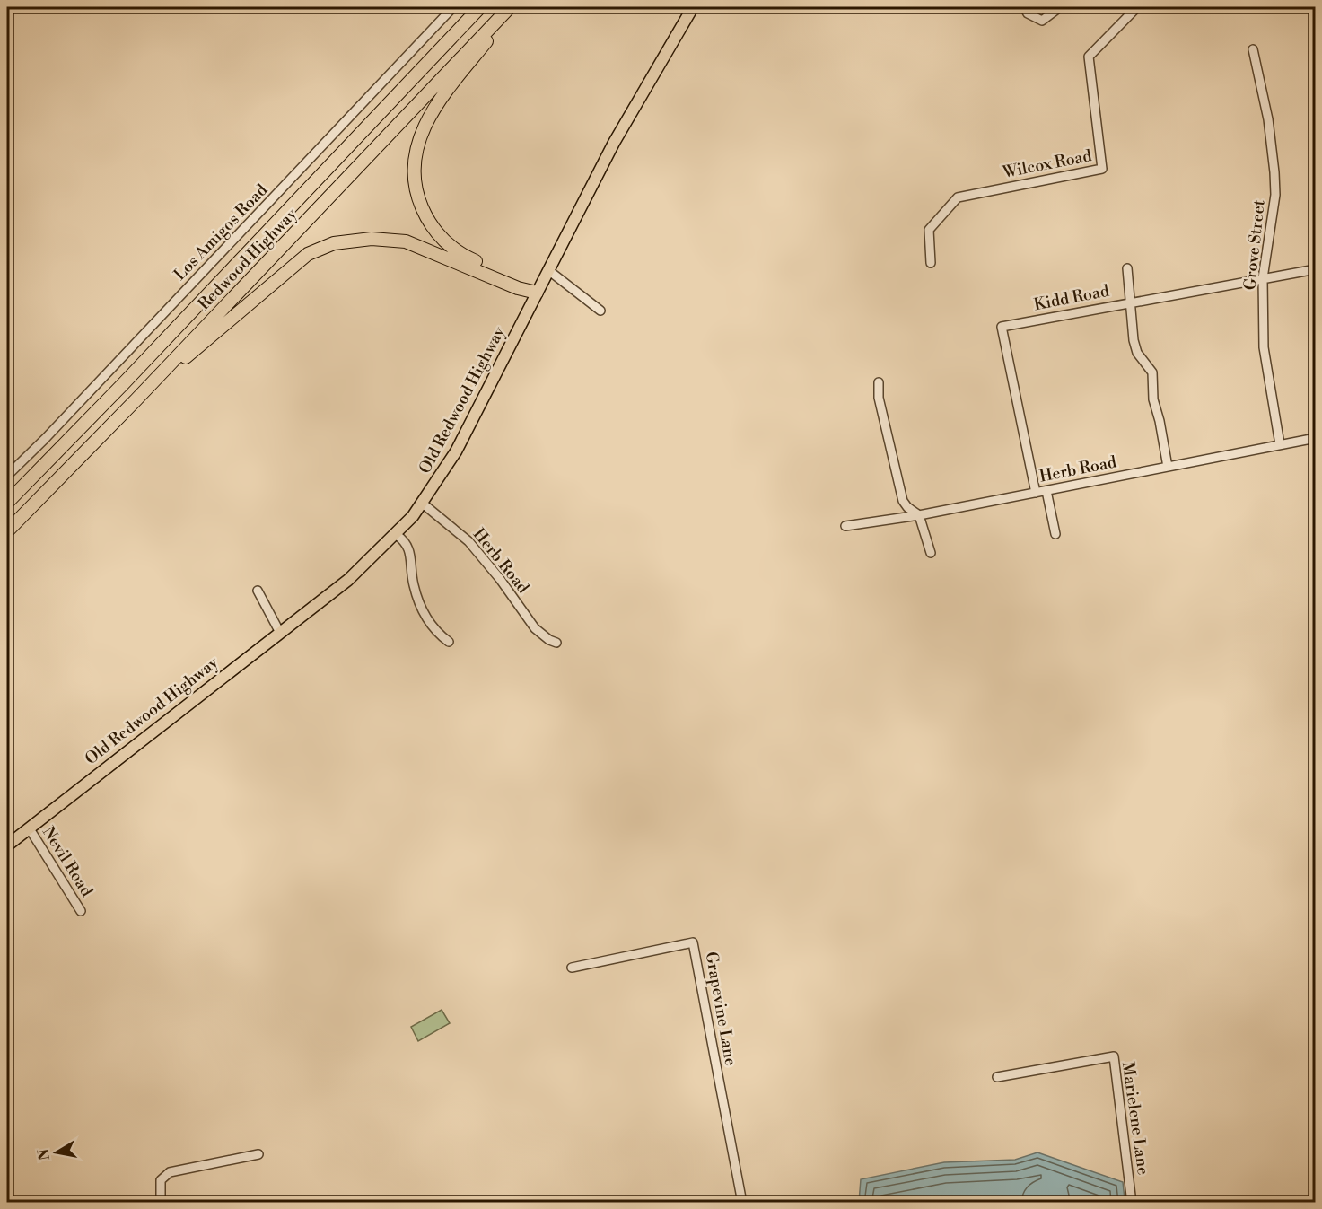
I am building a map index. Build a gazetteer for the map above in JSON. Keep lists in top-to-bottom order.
{
  "streets": {
    "highway": ["Redwood Highway"],
    "main road": ["Old Redwood Highway"],
    "street": [
      "Wilcox Road",
      "Los Amigos Road",
      "Grove Street",
      "Kidd Road",
      "Herb Road",
      "Nevil Road",
      "Grapevine Lane",
      "Marielene Lane"
    ]
  },
  "crossings": [
    ["Grove Street", "Kidd Road"],
    ["Grove Street", "Herb Road"],
    ["Kidd Road", "Herb Road"],
    ["Old Redwood Highway", "Herb Road"],
    ["Old Redwood Highway", "Nevil Road"]
  ],
  "north": "left"
}
